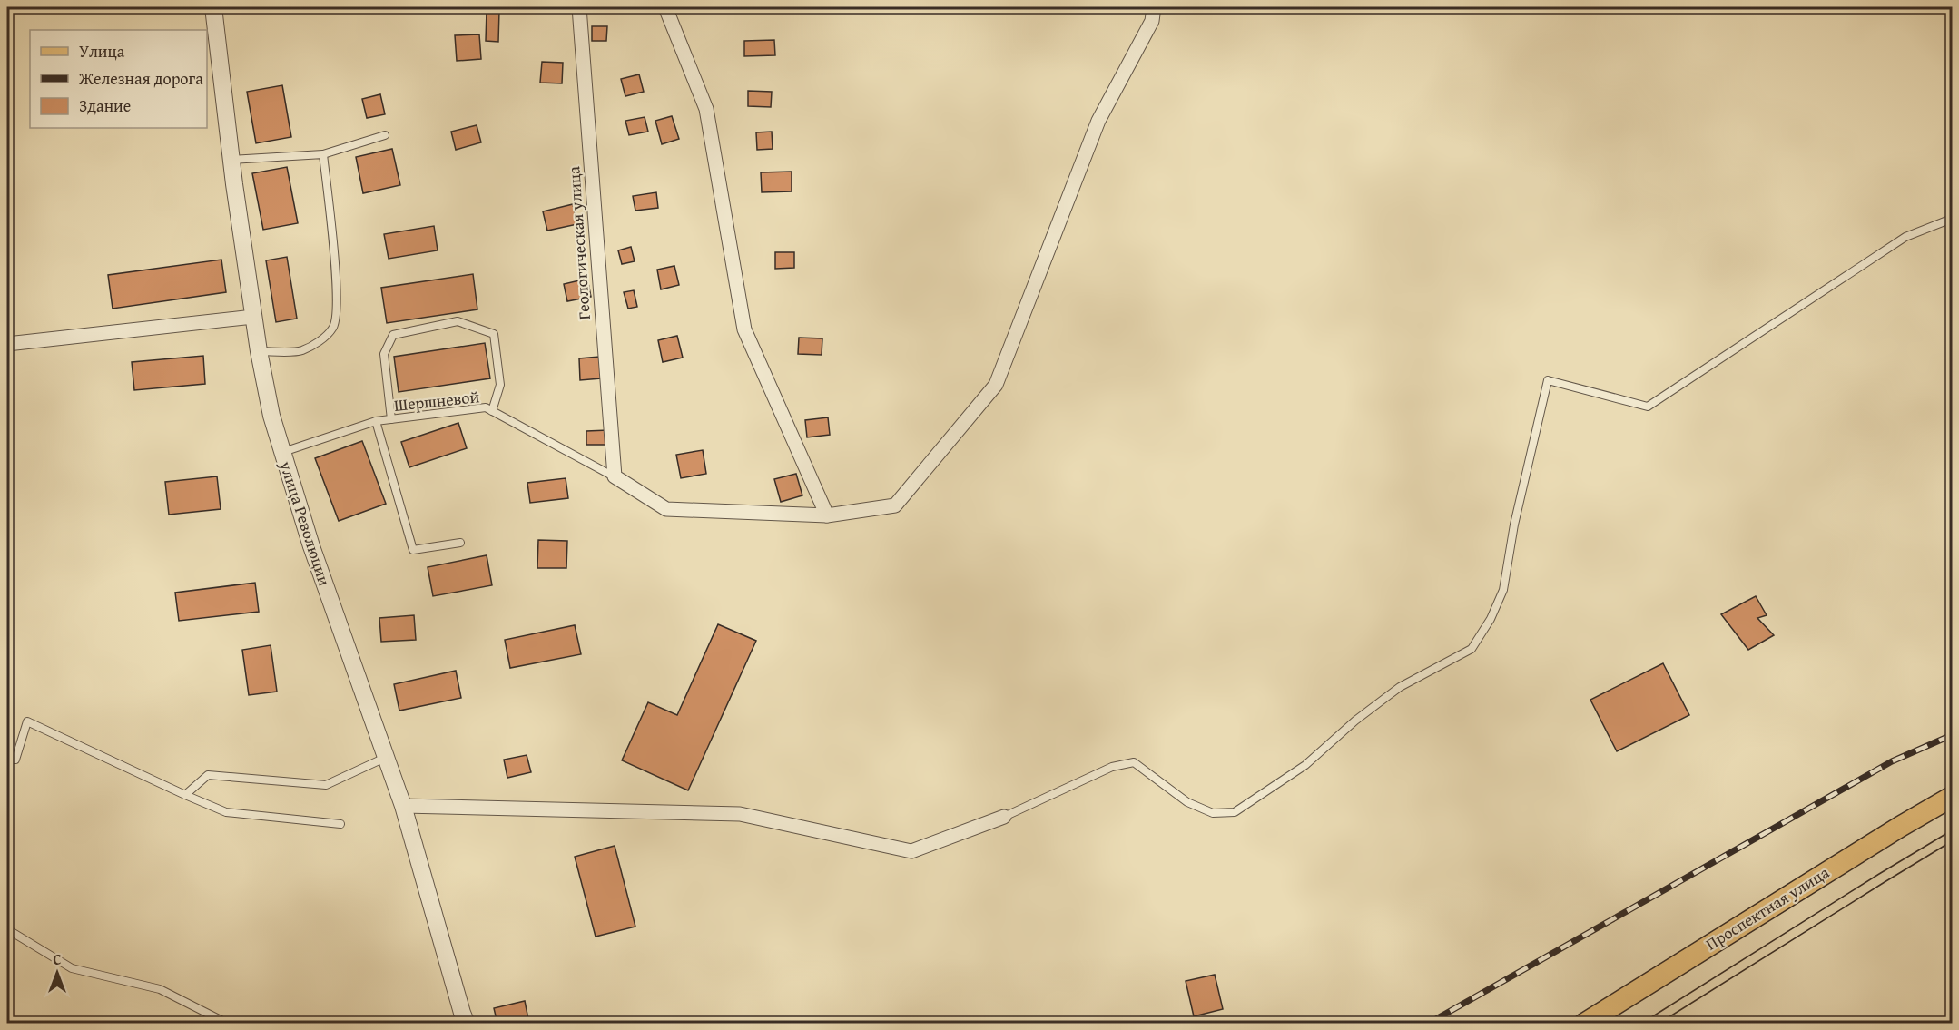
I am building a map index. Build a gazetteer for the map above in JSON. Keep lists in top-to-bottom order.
{
  "streets": {
    "main road": ["Проспектная улица"],
    "street": ["Геологическая улица", "улица Революции"],
    "lane": ["Шершневой"]
  },
  "crossings": [
    ["Геологическая улица", "Шершневой"],
    ["Шершневой", "улица Революции"]
  ],
  "legend": ["Улица", "Железная дорога", "Здание"],
  "north": "top"
}
